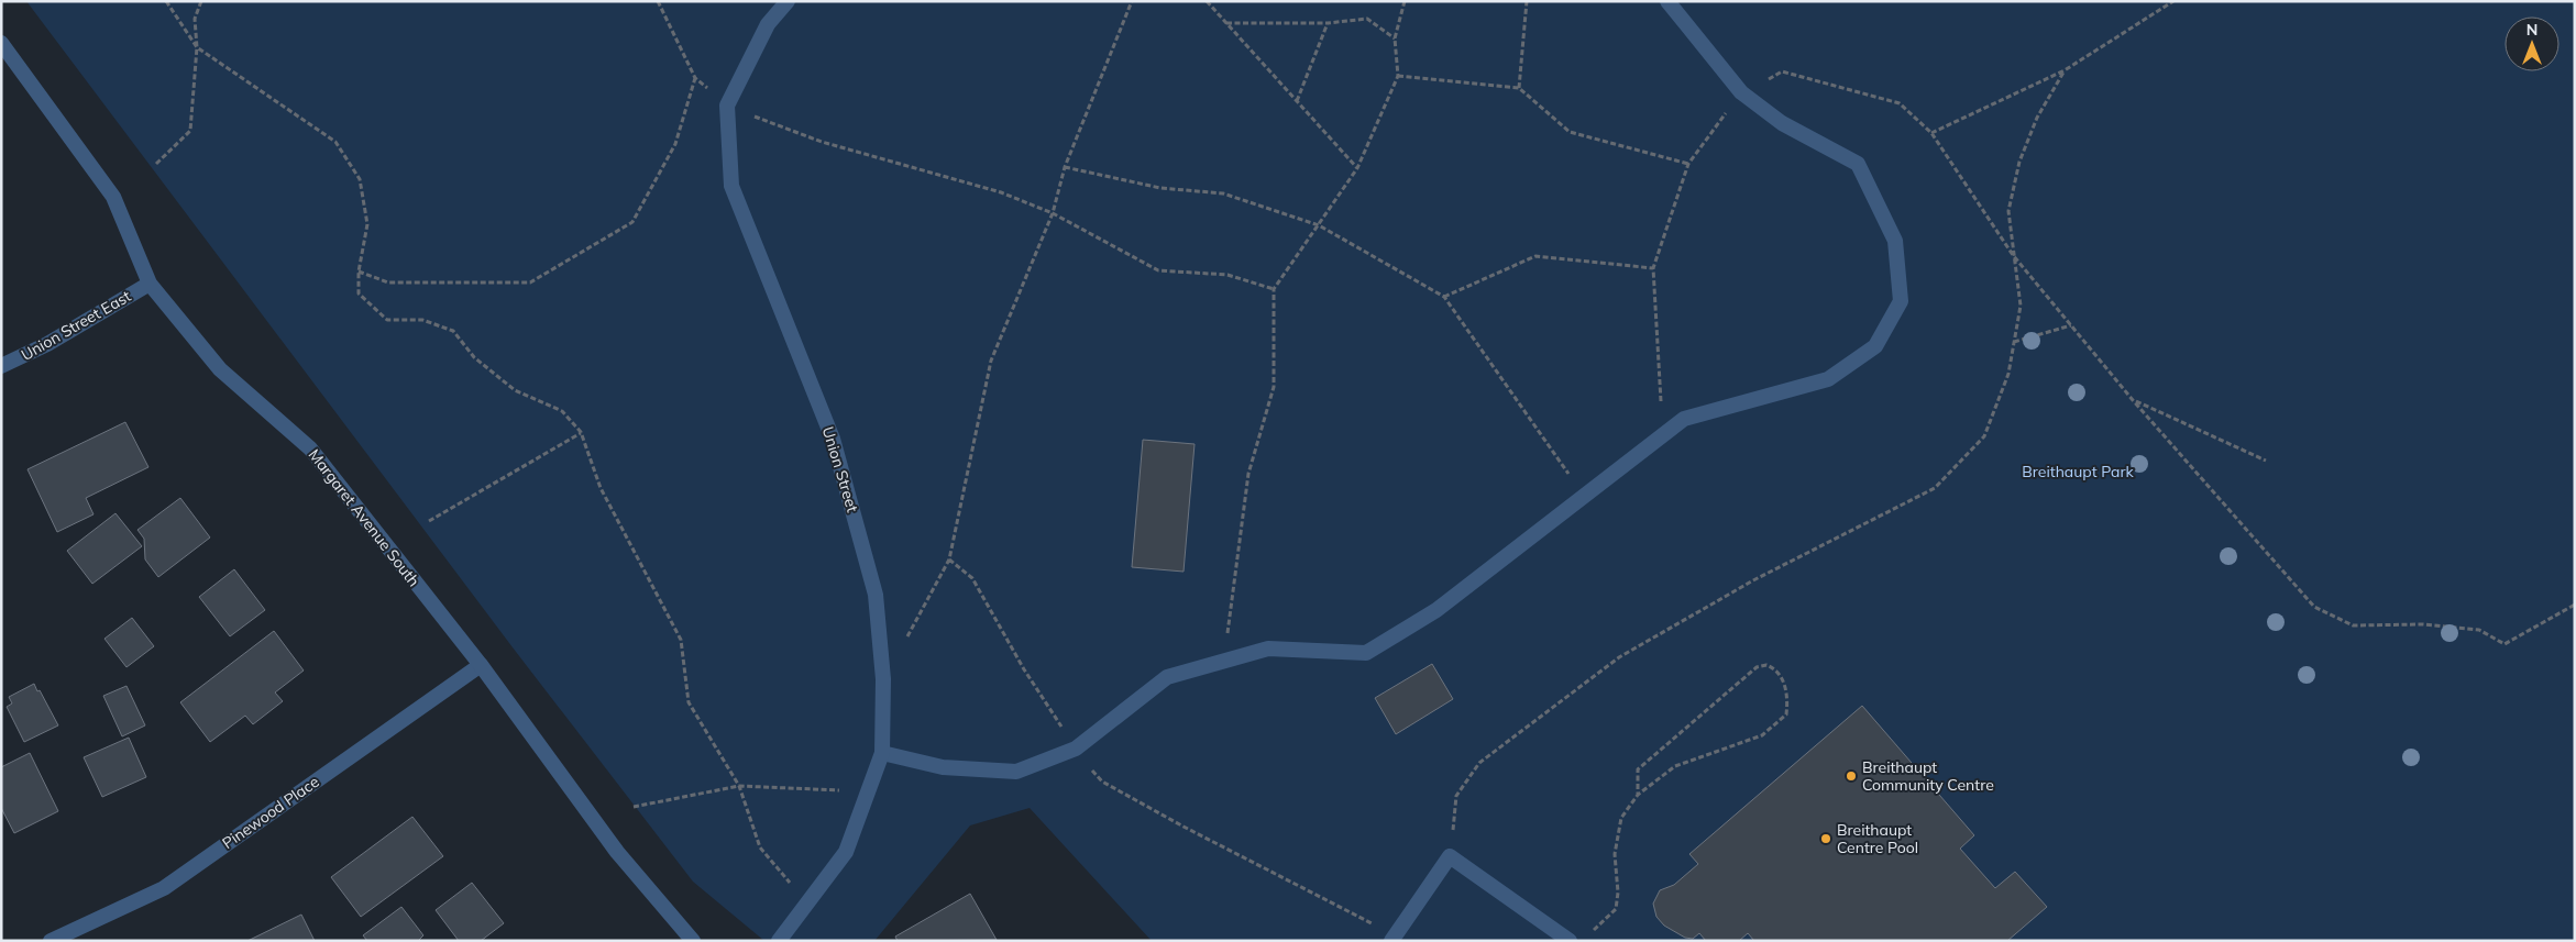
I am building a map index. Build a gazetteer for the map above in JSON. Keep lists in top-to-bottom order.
{
  "streets": {
    "street": [
      "Union Street East",
      "Union Street",
      "Margaret Avenue South",
      "Pinewood Place"
    ]
  },
  "crossings": [
    ["Union Street East", "Margaret Avenue South"],
    ["Margaret Avenue South", "Pinewood Place"]
  ],
  "parks": ["Breithaupt Park"],
  "places": ["Breithaupt Community Centre", "Breithaupt Centre Pool"],
  "north": "top"
}
